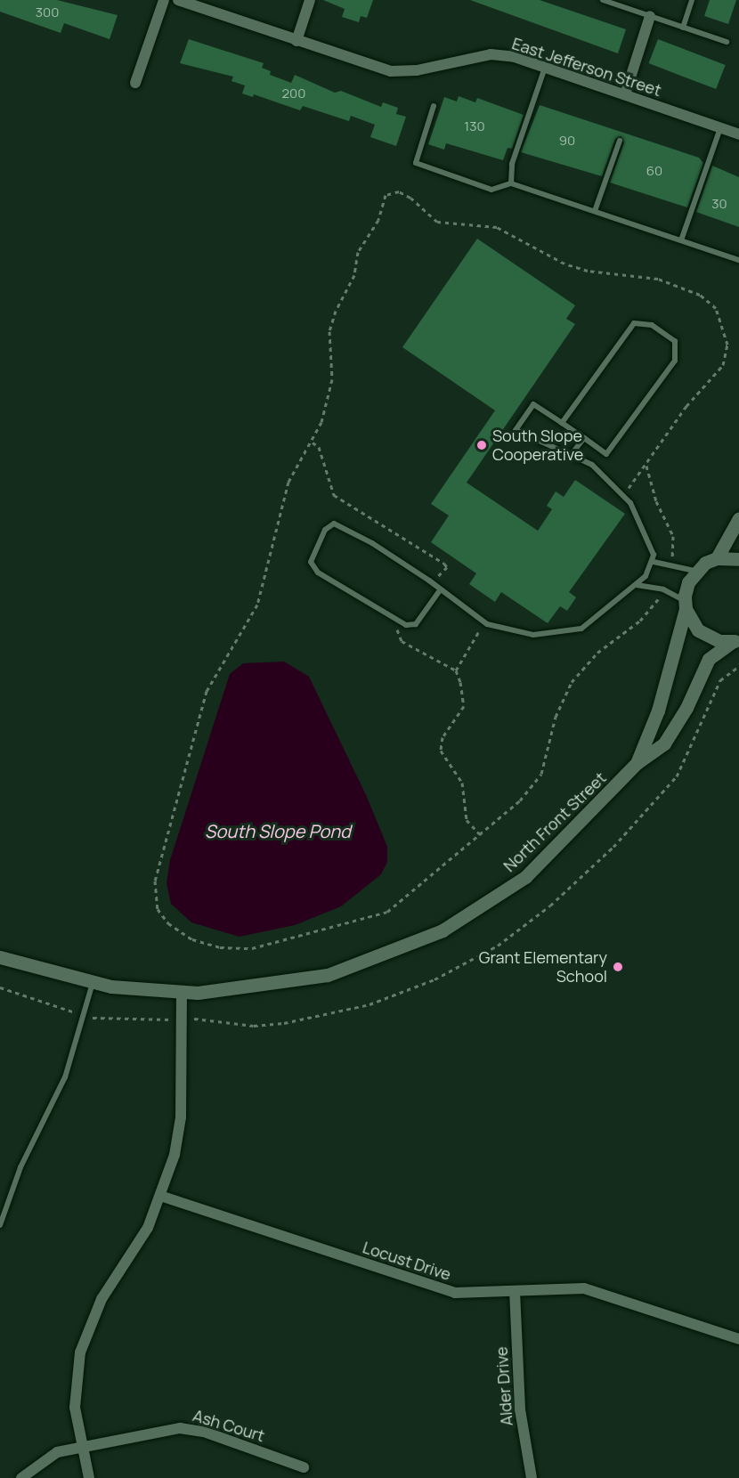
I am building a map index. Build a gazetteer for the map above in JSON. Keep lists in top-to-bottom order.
{
  "streets": {
    "main road": ["North Front Street"],
    "street": [
      "East Jefferson Street",
      "Locust Drive",
      "Alder Drive",
      "Ash Court"
    ]
  },
  "crossings": [
    ["Locust Drive", "Alder Drive"]
  ],
  "water": ["South Slope Pond"],
  "places": ["South Slope Cooperative", "Grant Elementary School"],
  "house_numbers": [
    "300",
    "200",
    "130",
    "90",
    "60",
    "30"
  ]
}
